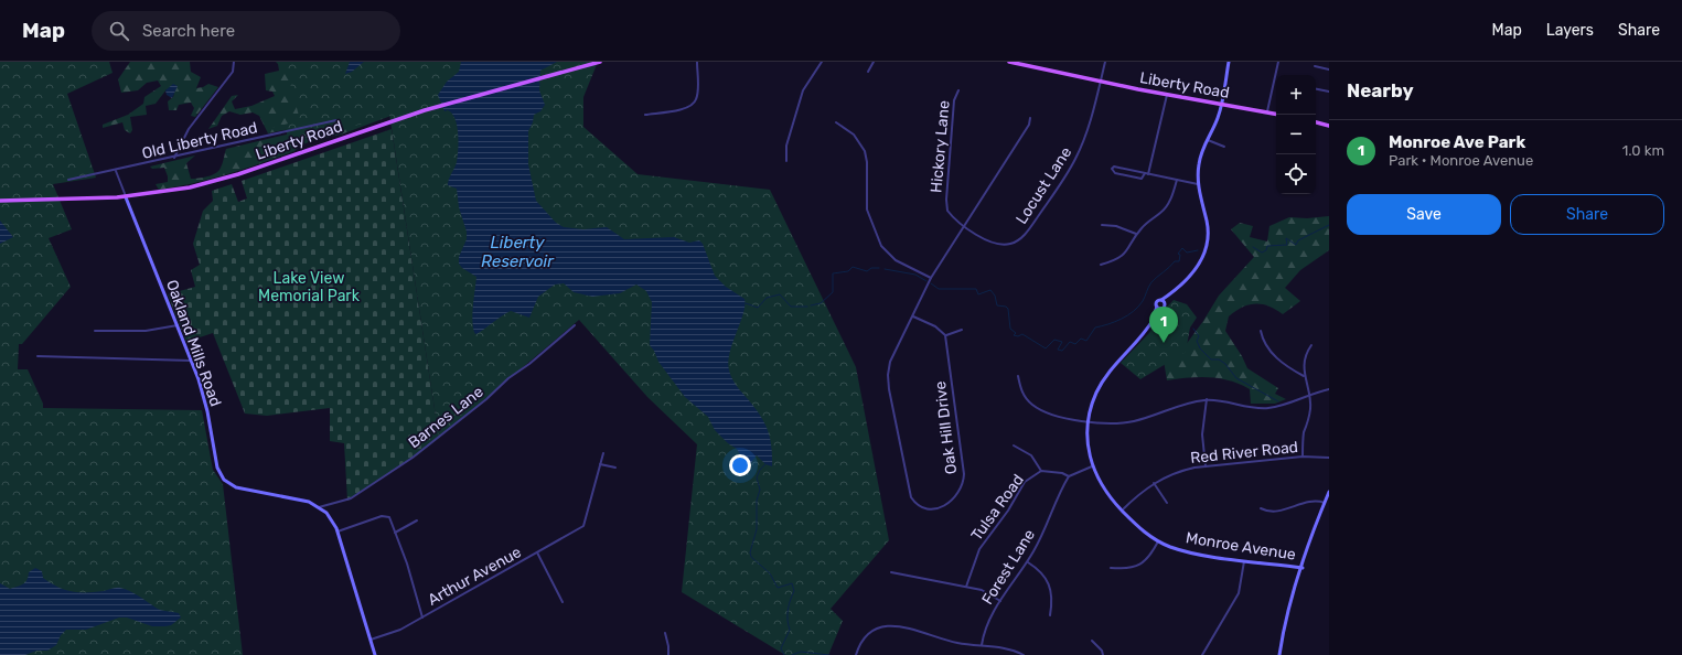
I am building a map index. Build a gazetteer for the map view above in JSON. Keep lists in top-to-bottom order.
{
  "streets": {
    "main road": ["Liberty Road"],
    "street": [
      "Old Liberty Road",
      "Hickory Lane",
      "Locust Lane",
      "Oakland Mills Road",
      "Barnes Lane",
      "Oak Hill Drive",
      "Red River Road",
      "Tulsa Road",
      "Monroe Avenue",
      "Forest Lane",
      "Arthur Avenue"
    ]
  },
  "crossings": [
    ["Liberty Road", "Locust Lane"],
    ["Liberty Road", "Oakland Mills Road"],
    ["Liberty Road", "Monroe Avenue"],
    ["Old Liberty Road", "Oakland Mills Road"],
    ["Hickory Lane", "Locust Lane"],
    ["Hickory Lane", "Oak Hill Drive"],
    ["Locust Lane", "Oak Hill Drive"],
    ["Oakland Mills Road", "Barnes Lane"],
    ["Oakland Mills Road", "Arthur Avenue"],
    ["Red River Road", "Monroe Avenue"],
    ["Tulsa Road", "Forest Lane"]
  ],
  "water": ["Liberty Reservoir"],
  "parks": ["Lake View Memorial Park"],
  "page": {
    "header": "Map",
    "search": "Search here",
    "nav": ["Map", "Layers", "Share"],
    "heading": "Nearby",
    "map_buttons": ["+", "−"],
    "list": [
      {
        "mark": "1",
        "name": "Monroe Ave Park",
        "note": "Park · Monroe Avenue",
        "value": "1.0 km"
      }
    ],
    "buttons": ["Save", "Share"],
    "pins": "1"
  }
}
